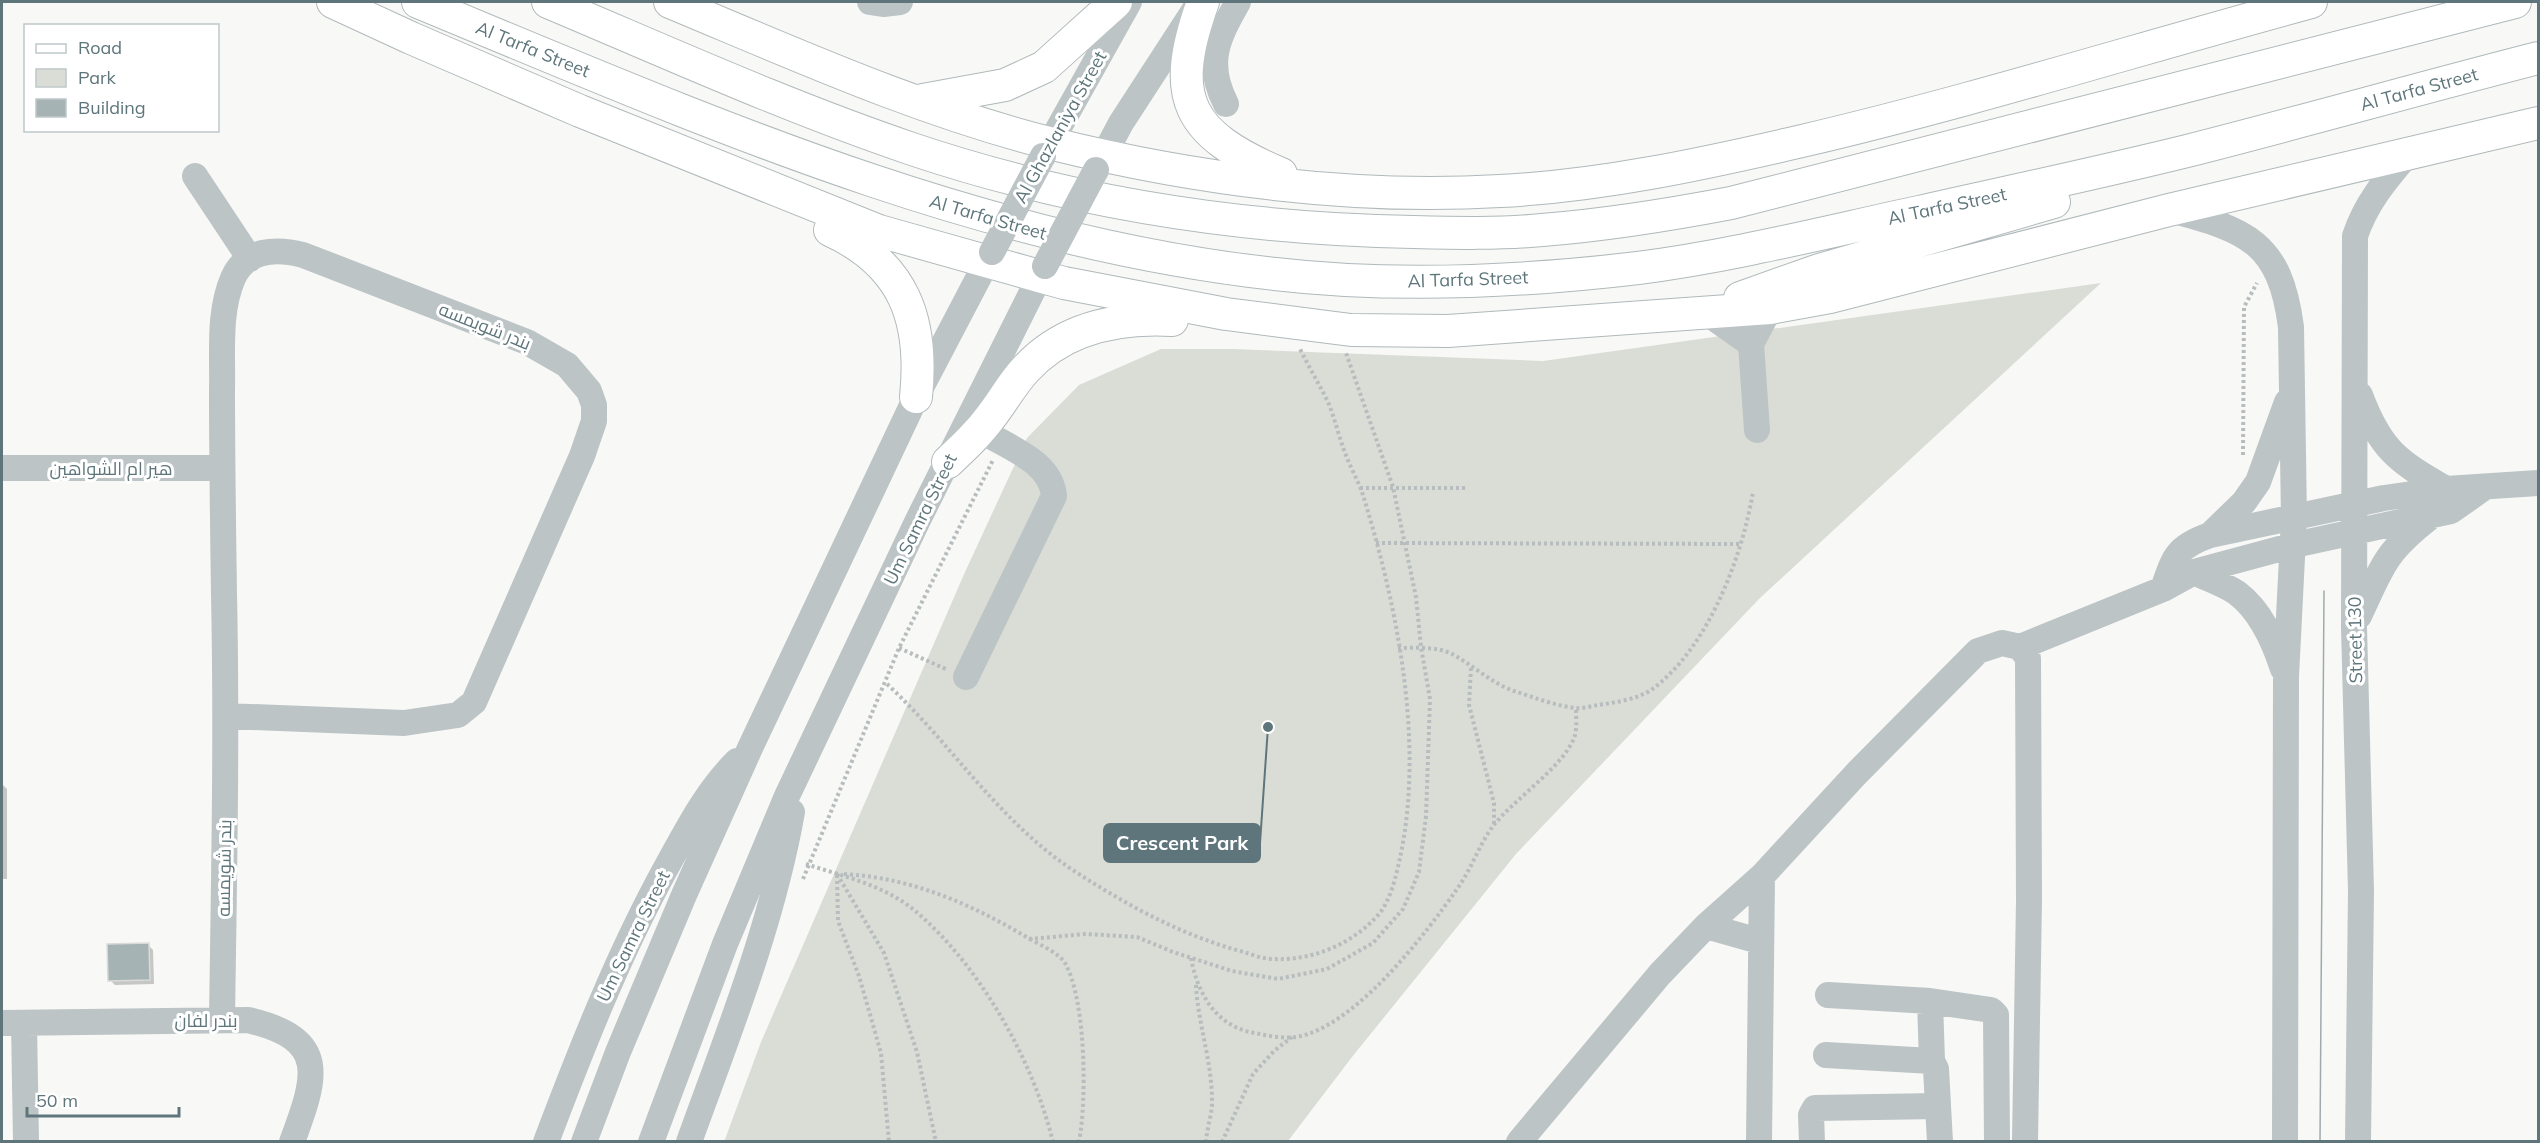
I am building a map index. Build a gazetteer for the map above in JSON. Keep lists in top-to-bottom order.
{
  "streets": {
    "main road": ["Al Tarfa Street"],
    "street": [
      "Al Ghazlaniya Street",
      "بندر شويمسه",
      "هير ام الشواهين",
      "Um Samra Street",
      "Street 130",
      "بندر لفان"
    ]
  },
  "crossings": [
    ["Al Ghazlaniya Street", "Um Samra Street"],
    ["بندر شويمسه", "هير ام الشواهين"],
    ["بندر شويمسه", "بندر لفان"]
  ],
  "places": ["Crescent Park"],
  "legend": ["Road", "Park", "Building"],
  "scale_bar": "50 m"
}
